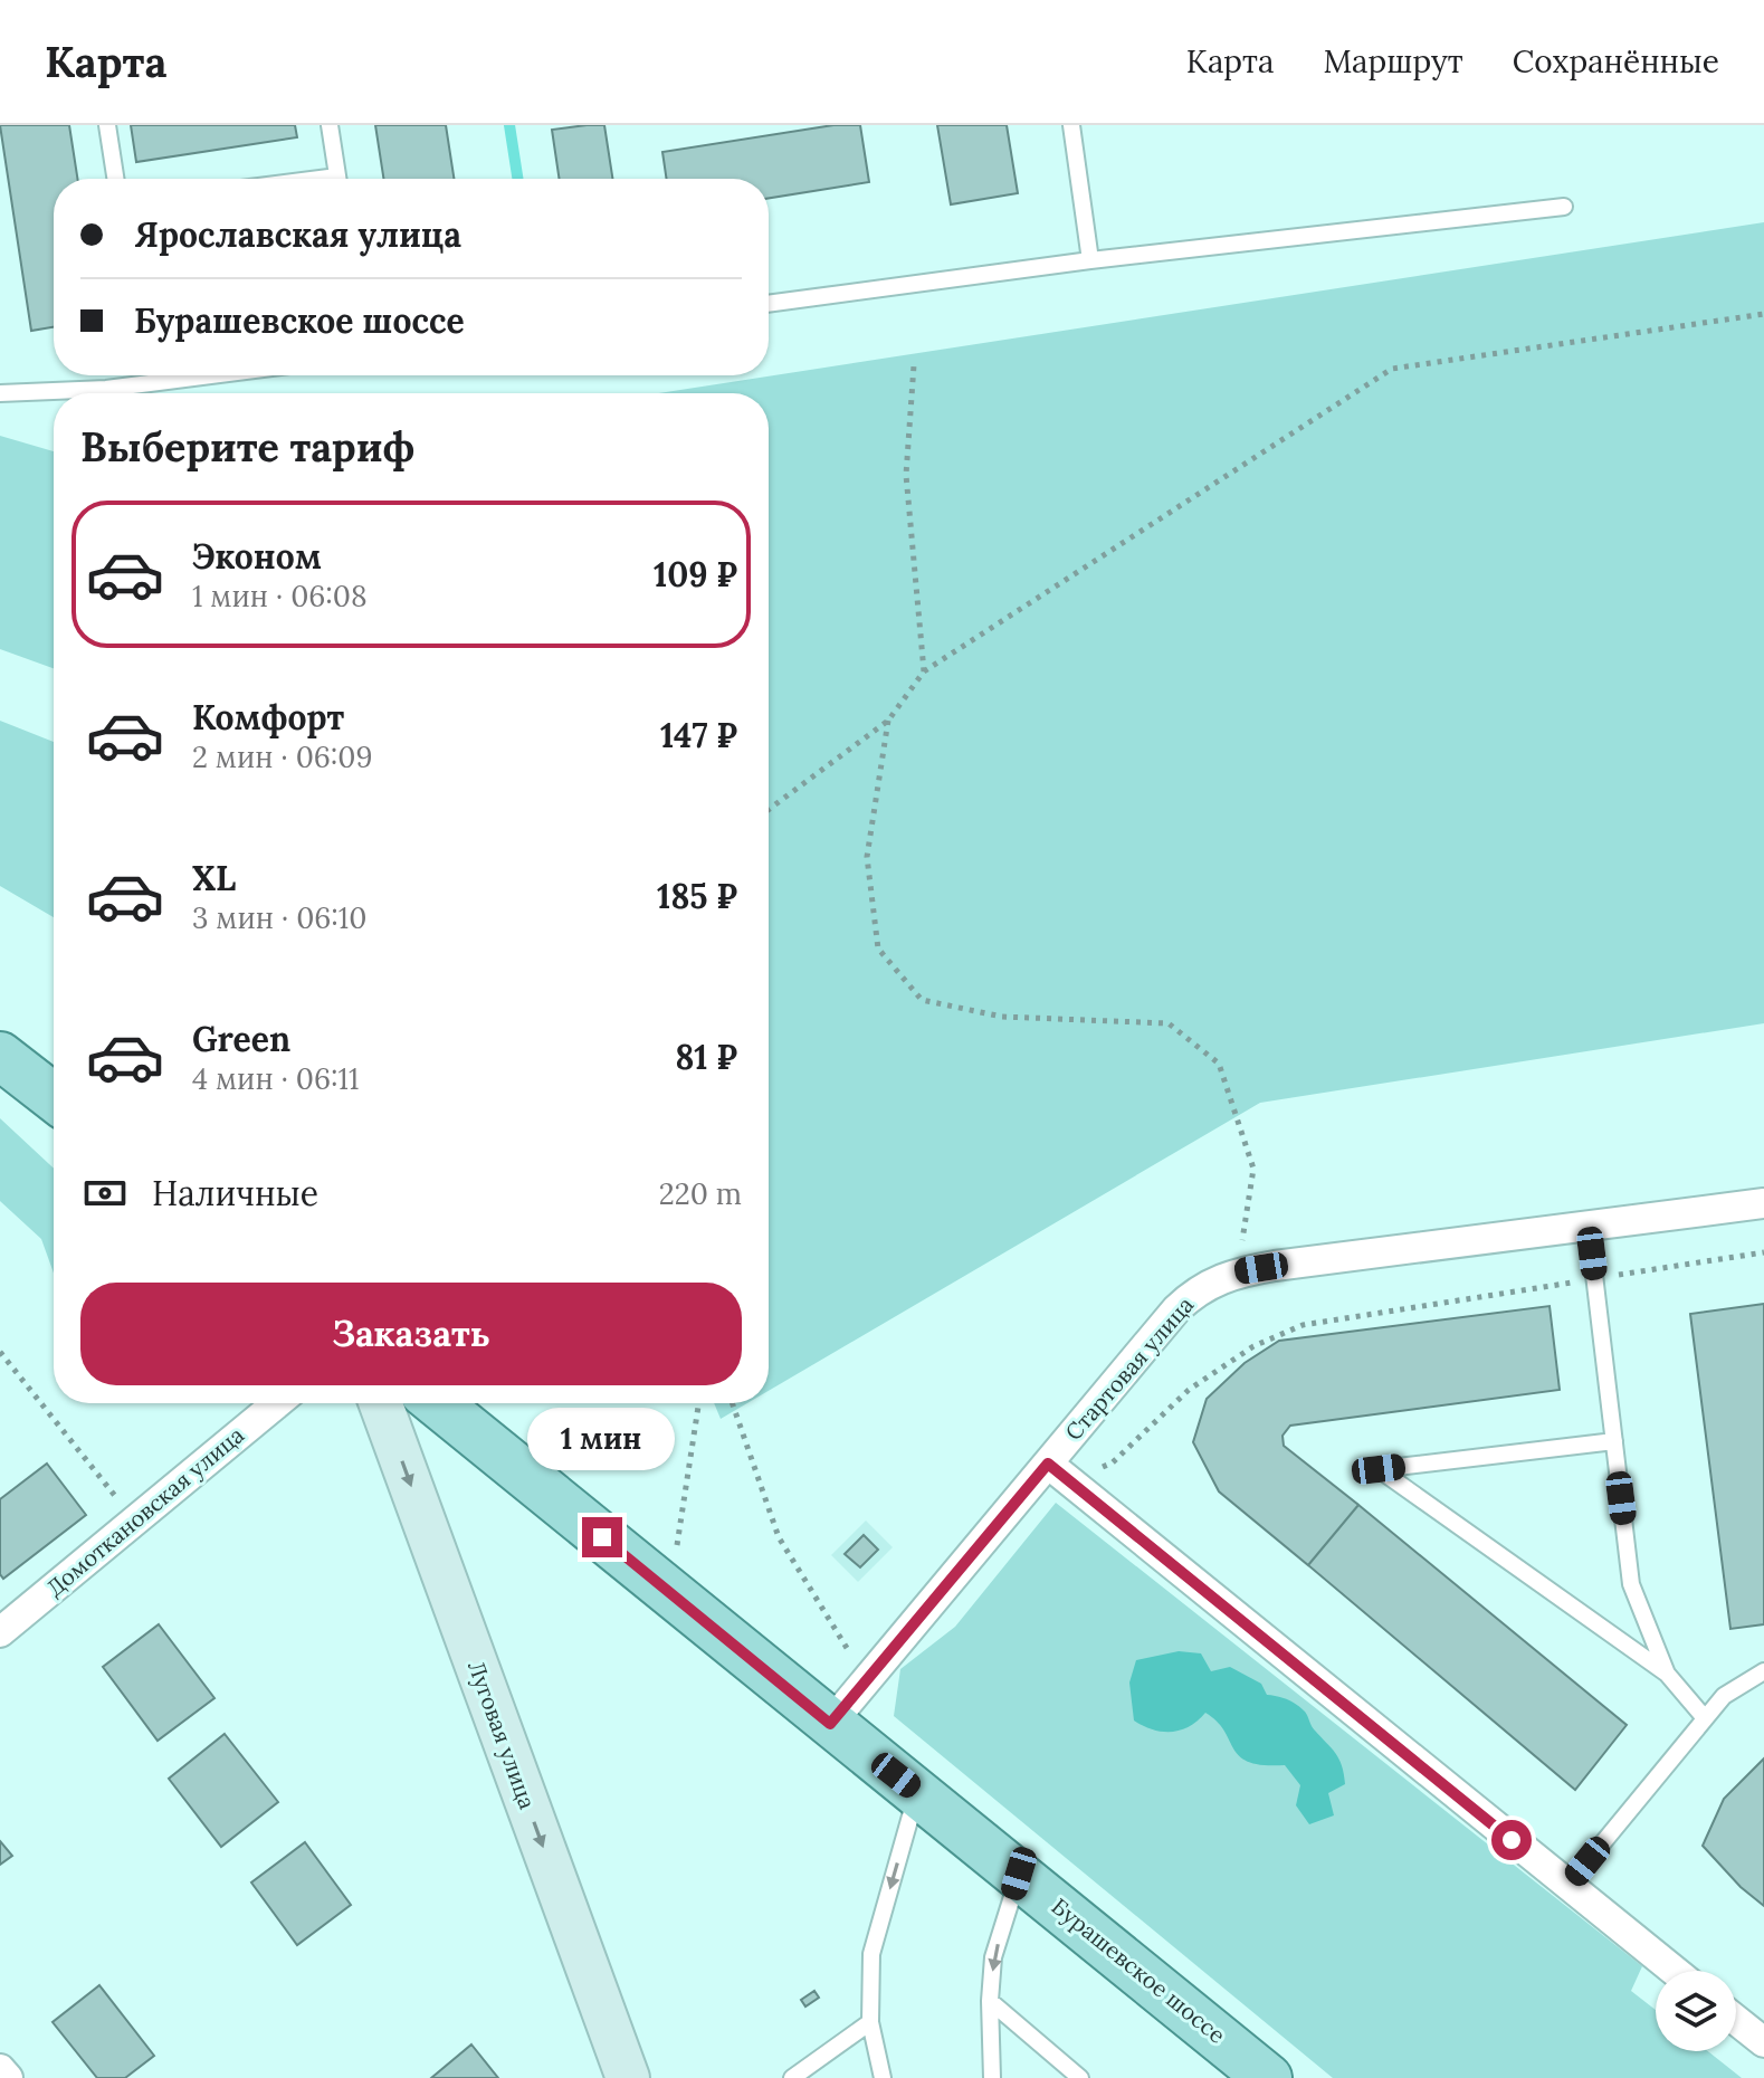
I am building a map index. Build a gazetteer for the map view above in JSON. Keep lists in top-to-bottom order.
{
  "streets": {
    "main road": ["Бурашевское шоссе"],
    "street": ["Стартовая улица", "Домоткановская улица", "Луговая улица"]
  },
  "crossings": [
    ["Стартовая улица", "Бурашевское шоссе"]
  ],
  "one_way": ["Луговая улица"],
  "page": {
    "header": "Карта",
    "nav": ["Карта", "Маршрут", "Сохранённые"],
    "banner": ["Ярославская улица", "Бурашевское шоссе"],
    "heading": "Выберите тариф",
    "list": [
      {
        "name": "Эконом",
        "note": "1 мин · 06:08",
        "value": "109 ₽"
      },
      {
        "name": "Комфорт",
        "note": "2 мин · 06:09",
        "value": "147 ₽"
      },
      {
        "name": "XL",
        "note": "3 мин · 06:10",
        "value": "185 ₽"
      },
      {
        "name": "Green",
        "note": "4 мин · 06:11",
        "value": "81 ₽"
      }
    ],
    "pay": ["Наличные", "220 m"],
    "buttons": "Заказать",
    "bubble": "1 мин"
  }
}
